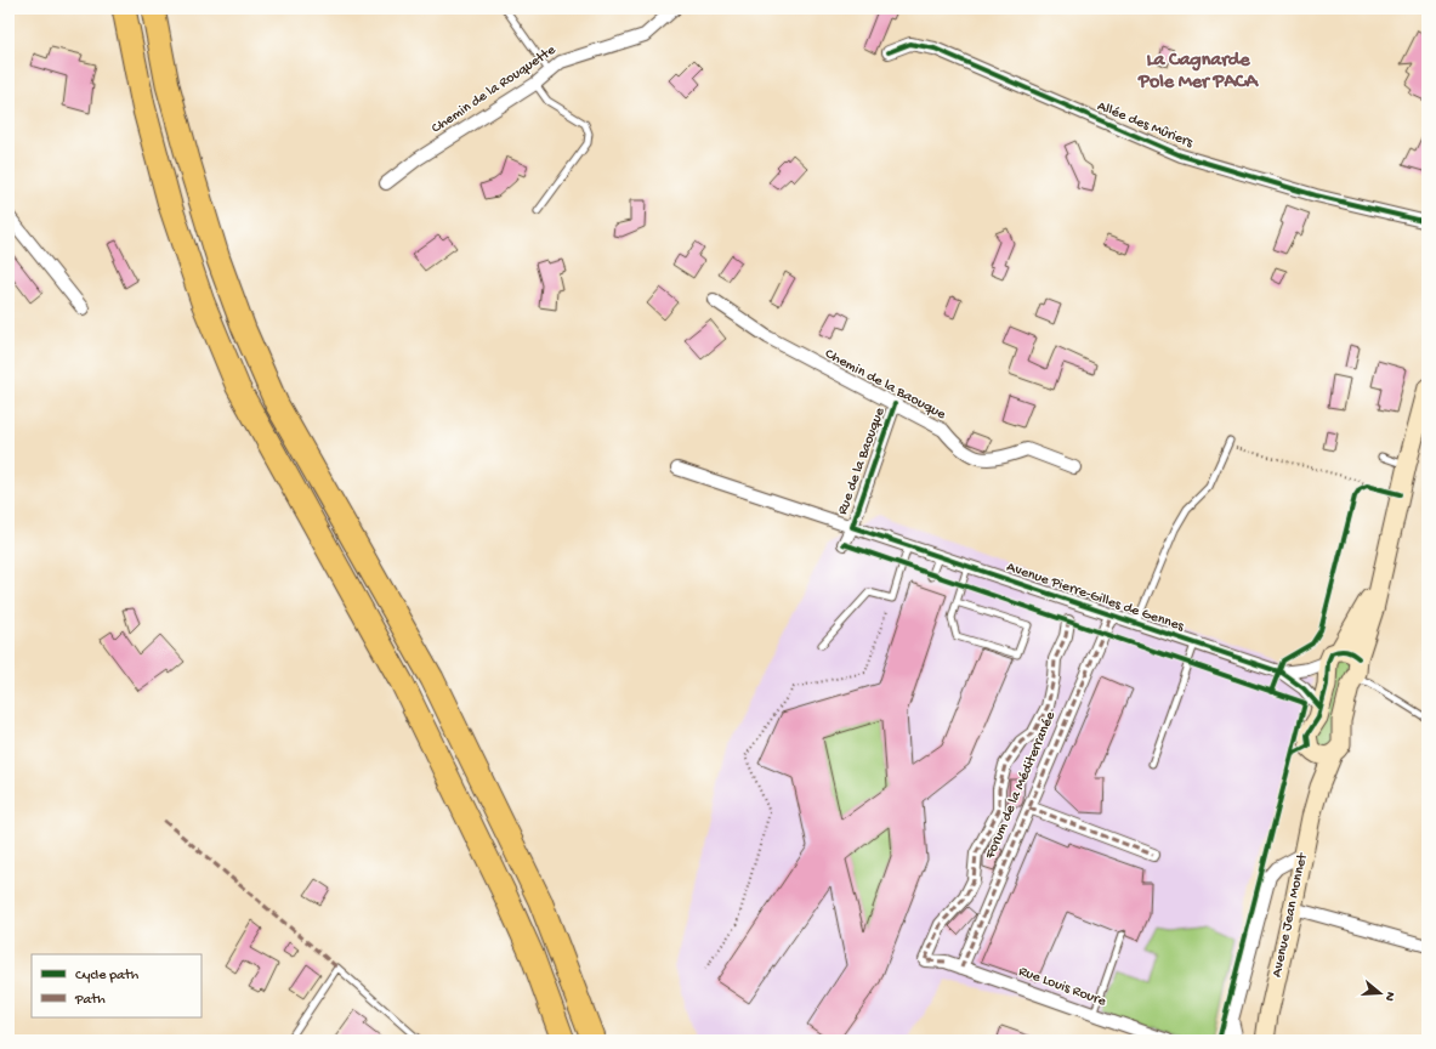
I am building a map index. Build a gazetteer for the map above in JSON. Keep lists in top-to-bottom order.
{
  "streets": {
    "main road": ["Avenue Jean Monnet"],
    "street": [
      "Chemin de la Rouquette",
      "Allée des Mûriers",
      "Chemin de la Baouque",
      "Rue de la Baouque",
      "Avenue Pierre-Gilles de Gennes",
      "Forum de la Méditerranée",
      "Rue Louis Roure"
    ]
  },
  "crossings": [
    ["Chemin de la Baouque", "Rue de la Baouque"],
    ["Rue de la Baouque", "Avenue Pierre-Gilles de Gennes"],
    ["Avenue Pierre-Gilles de Gennes", "Forum de la Méditerranée"],
    ["Avenue Pierre-Gilles de Gennes", "Avenue Jean Monnet"],
    ["Forum de la Méditerranée", "Rue Louis Roure"]
  ],
  "districts": ["La Cagnarde Pole Mer PACA"],
  "legend": ["Cycle path", "Path"],
  "north": "right"
}
